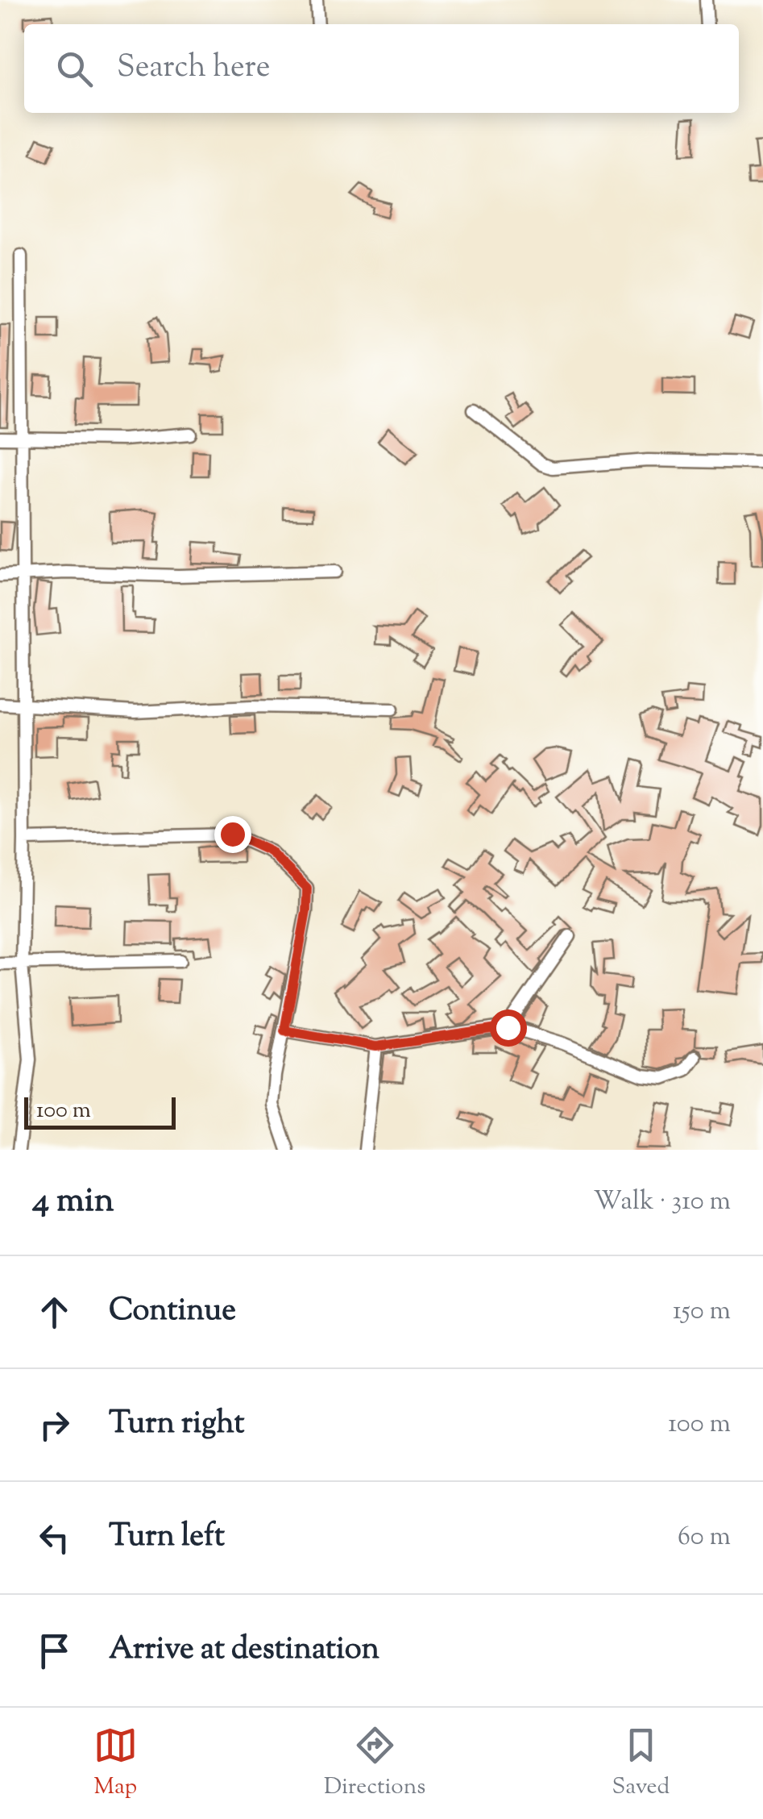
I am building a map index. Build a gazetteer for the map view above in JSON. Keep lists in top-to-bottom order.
{
  "scale_bar": "100 m",
  "page": {
    "search": "Search here",
    "scale": "100 m",
    "heading": ["4 min", "Walk · 310 m"],
    "list": [
      ["Continue", "150 m"],
      ["Turn right", "100 m"],
      ["Turn left", "60 m"],
      "Arrive at destination"
    ],
    "nav": ["Map", "Directions", "Saved"]
  }
}
